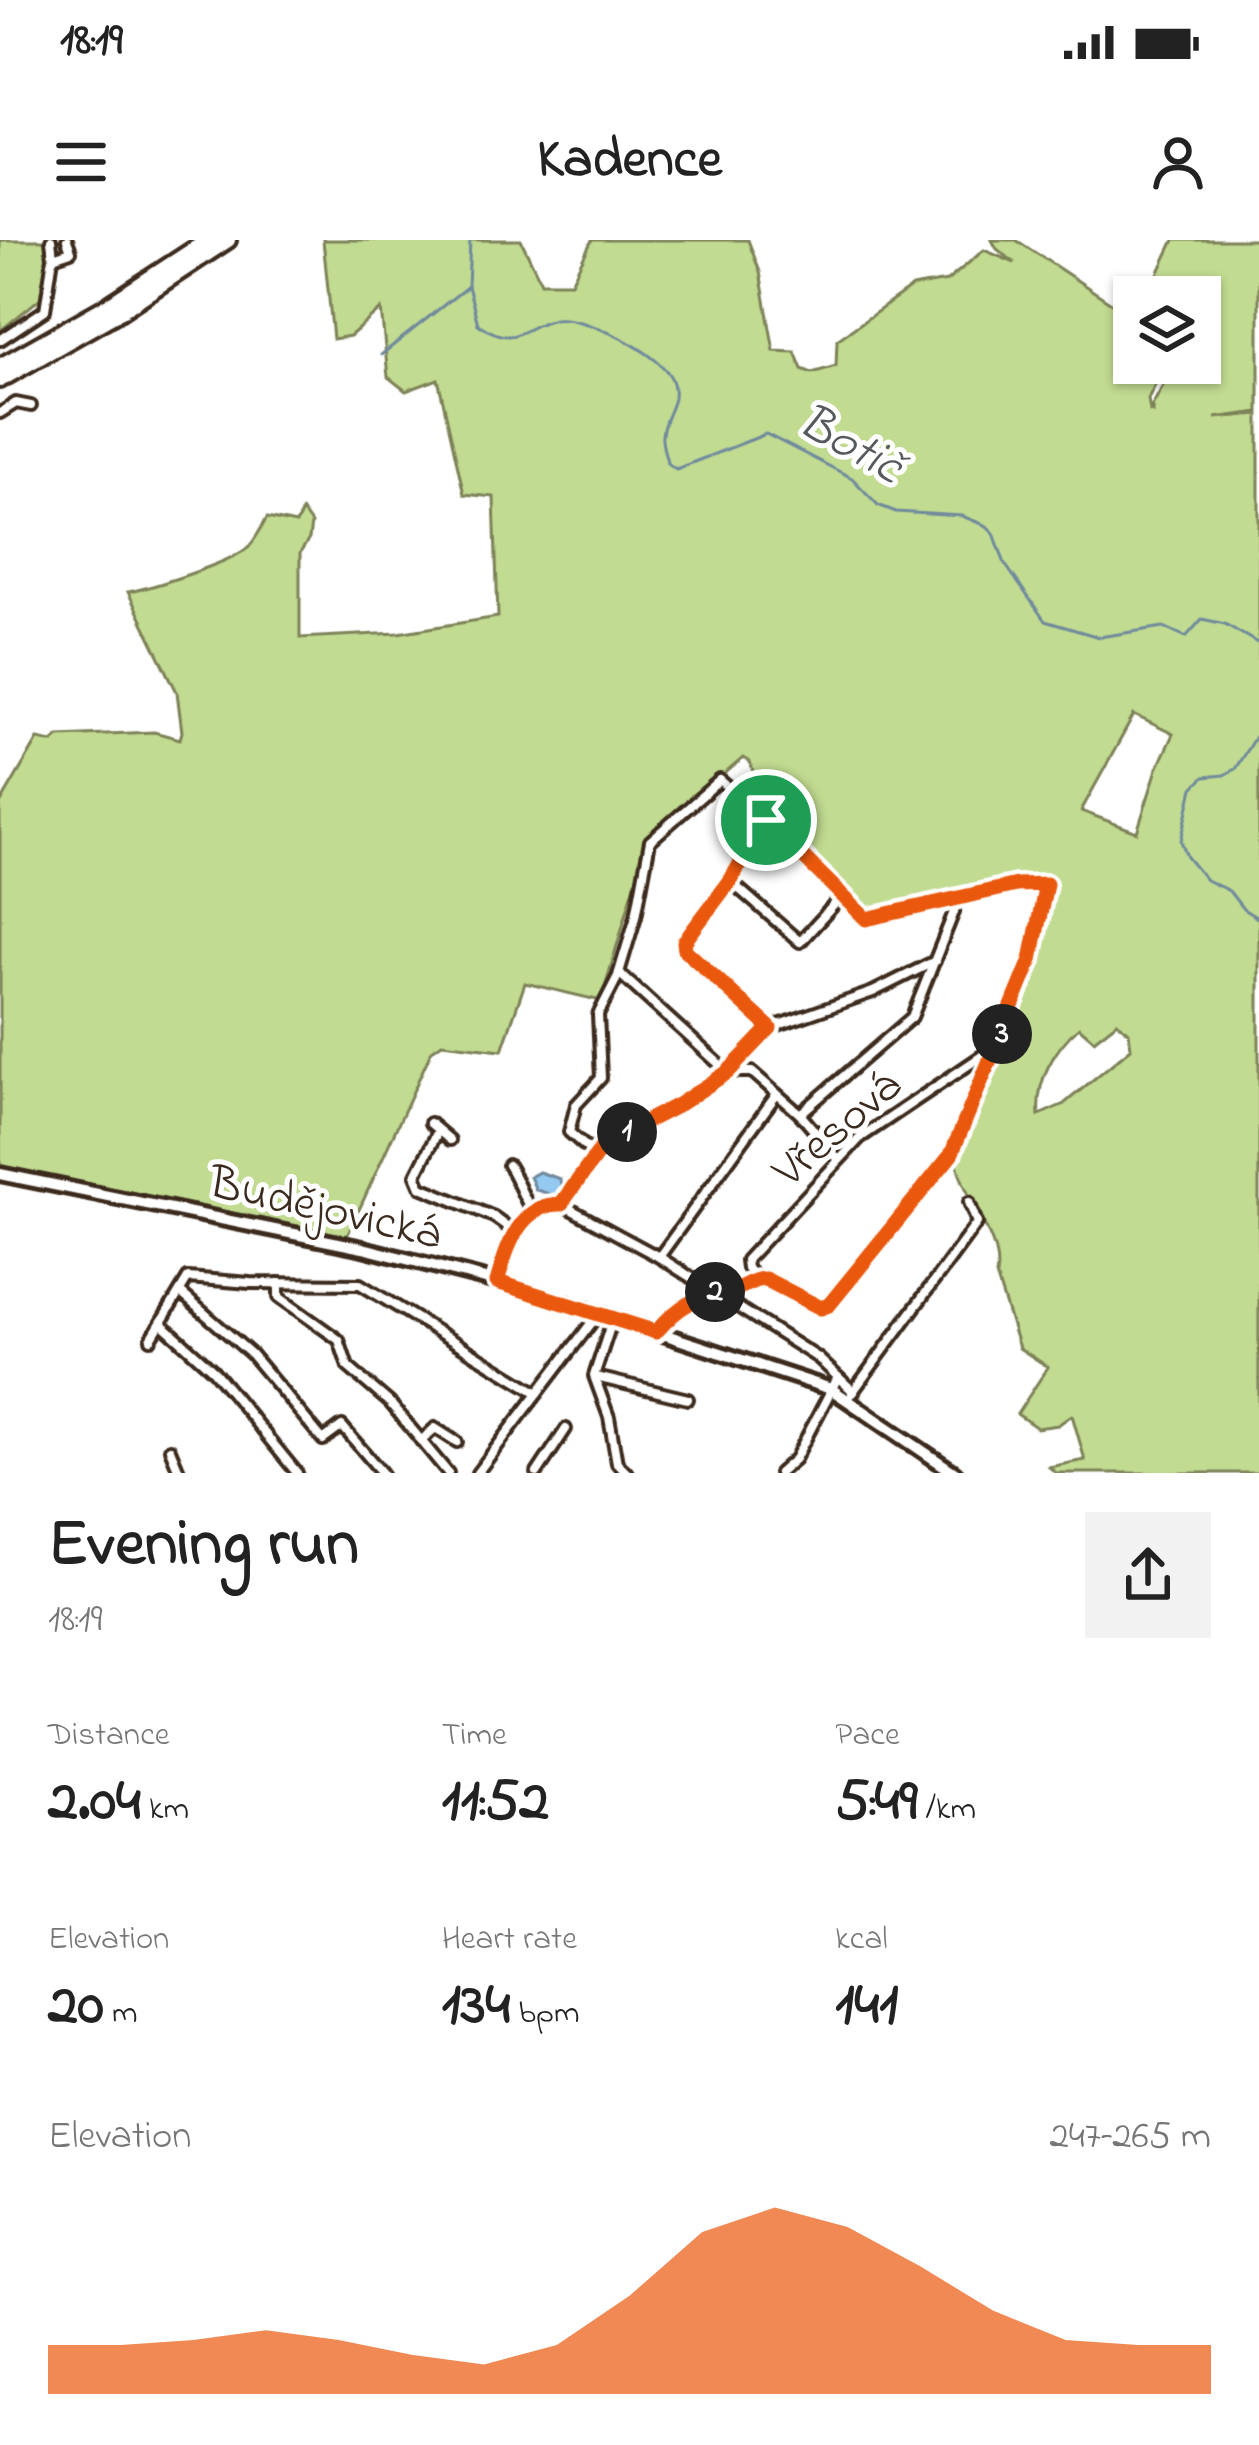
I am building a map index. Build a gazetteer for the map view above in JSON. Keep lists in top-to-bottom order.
{
  "streets": {
    "main road": ["Budějovická"],
    "street": ["Vřesová"]
  },
  "water": ["Botič"],
  "page": {
    "status": "18:19",
    "header": "Kadence",
    "pins": ["3", "1", "2"],
    "heading": ["Evening run", "18:19"],
    "stats": [
      ["Distance", "2.04 km"],
      ["Time", "11:52"],
      ["Pace", "5:49 /km"],
      ["Elevation", "20 m"],
      ["Heart rate", "134 bpm"],
      ["kcal", "141"]
    ],
    "chart": ["Elevation", "247–265 m"]
  }
}
